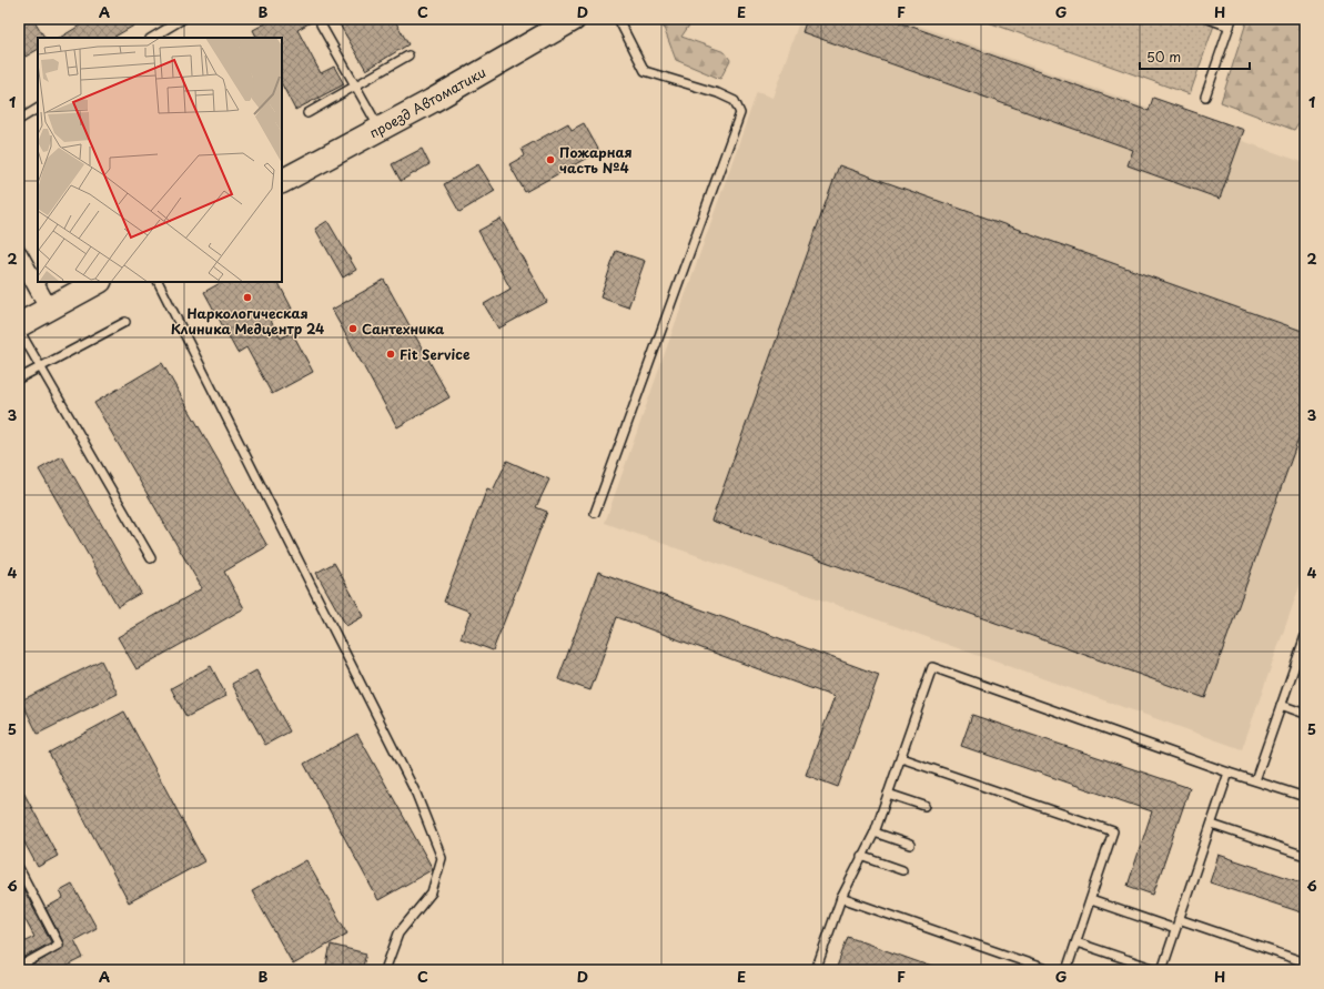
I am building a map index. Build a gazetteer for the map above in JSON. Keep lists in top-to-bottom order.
{
  "streets": {
    "main road": ["проезд Автоматики"]
  },
  "places": [
    "Пожарная часть №4",
    "Наркологическая Клиника Медцентр 24",
    "Сантехника",
    "Fit Service"
  ],
  "scale_bar": "50 m",
  "grid": {
    "columns": [
      "A",
      "B",
      "C",
      "D",
      "E",
      "F",
      "G",
      "H"
    ],
    "rows": [
      "1",
      "2",
      "3",
      "4",
      "5",
      "6"
    ]
  }
}
